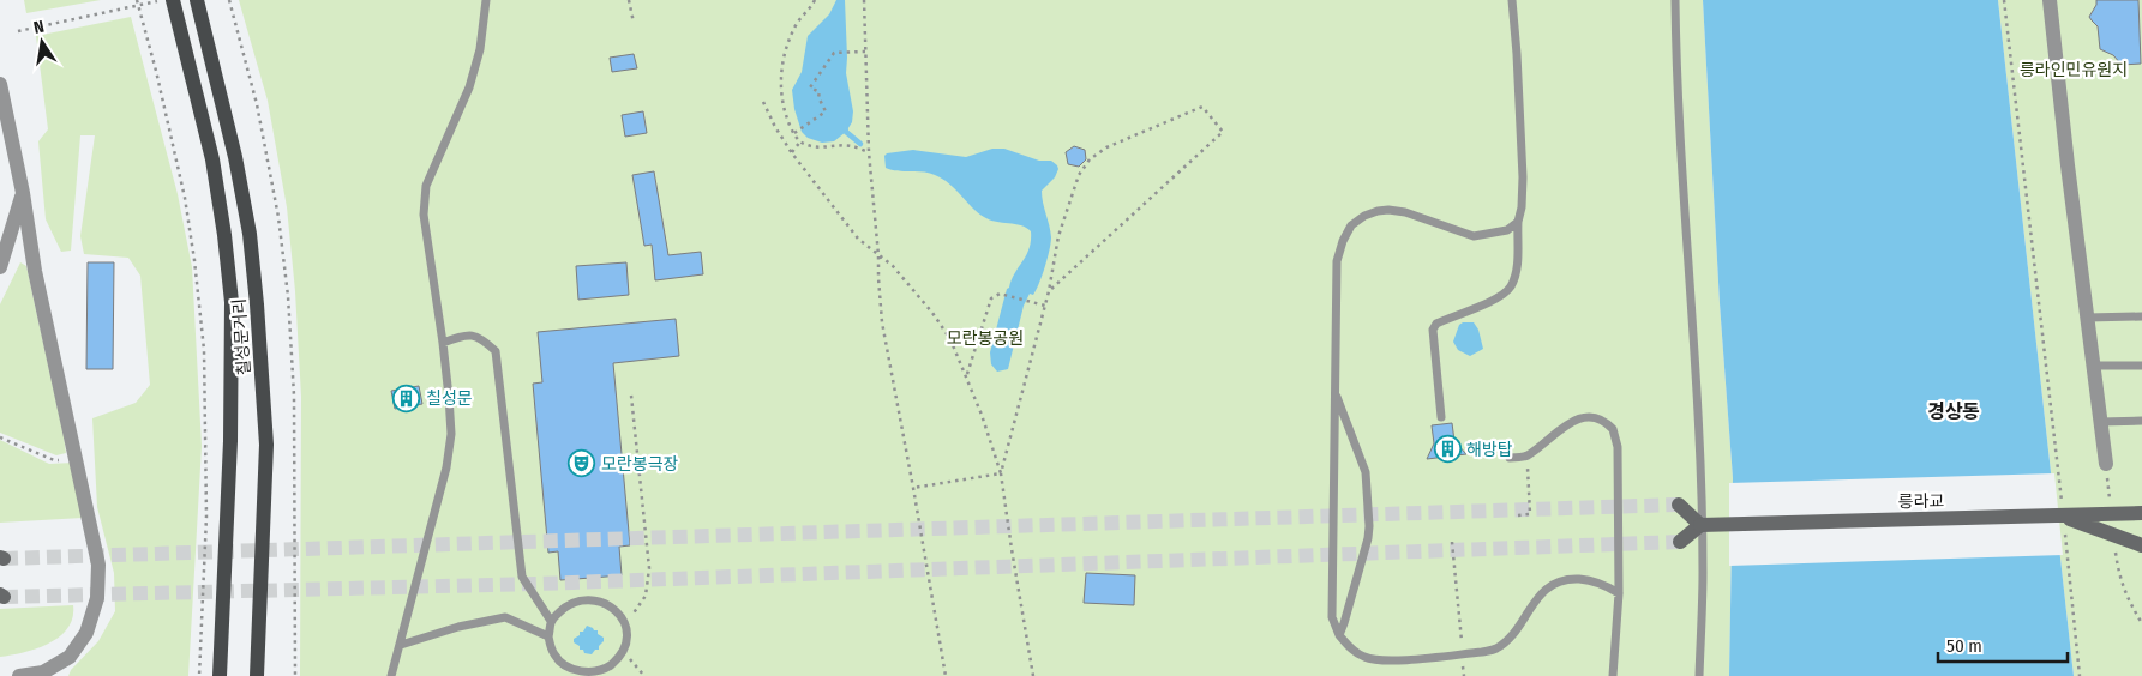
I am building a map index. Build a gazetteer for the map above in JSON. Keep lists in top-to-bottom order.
{
  "streets": {
    "main road": ["칠성문거리", "릉라교"]
  },
  "districts": ["경상동"],
  "parks": ["릉라인민유원지", "모란봉공원"],
  "places": {
    "building": ["칠성문", "해방탑"],
    "theatre": ["모란봉극장"]
  },
  "scale_bar": "50 m",
  "north": "top"
}
